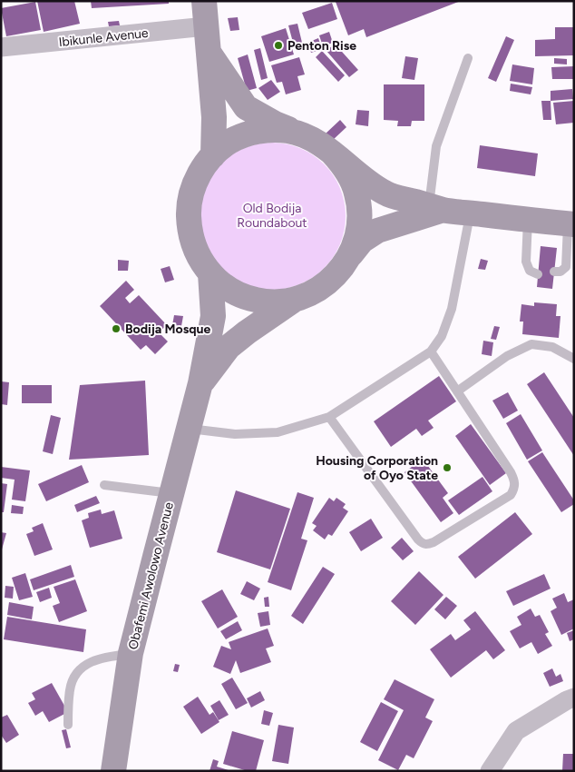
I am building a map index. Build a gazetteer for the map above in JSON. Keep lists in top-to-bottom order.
{
  "streets": {
    "main road": ["Obafemi Awolowo Avenue"],
    "street": ["Ibikunle Avenue"]
  },
  "parks": ["Old Bodija Roundabout"],
  "places": ["Penton Rise", "Bodija Mosque", "Housing Corporation of Oyo State"]
}
